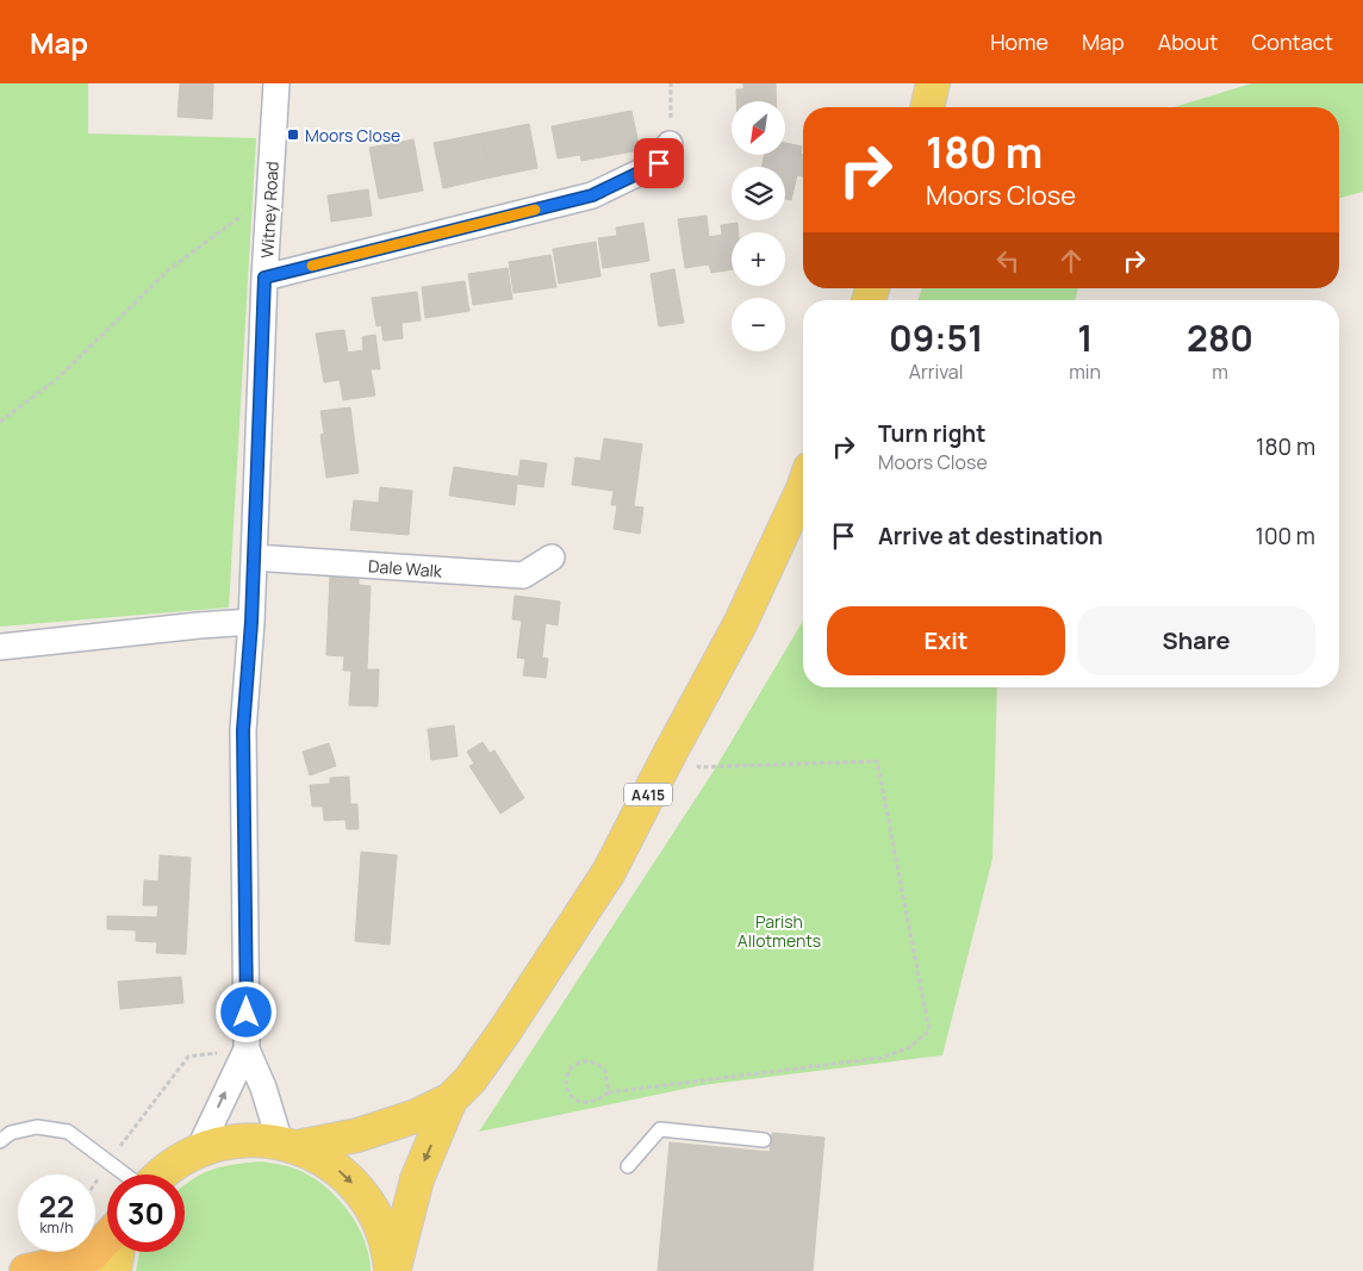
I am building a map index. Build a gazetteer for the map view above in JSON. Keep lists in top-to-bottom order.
{
  "streets": {
    "main road": ["A415"],
    "street": ["Witney Road", "Dale Walk"]
  },
  "crossings": [
    ["Witney Road", "Dale Walk"],
    ["Witney Road", "A415"]
  ],
  "parks": ["Parish Allotments"],
  "places": {
    "transit": ["Moors Close"]
  },
  "north": "bottom left",
  "page": {
    "header": "Map",
    "nav": [
      "Home",
      "Map",
      "About",
      "Contact"
    ],
    "map_buttons": ["+", "−"],
    "turn": ["180 m", "Moors Close"],
    "eta": [
      "09:51",
      "Arrival",
      "1",
      "min",
      "280",
      "m"
    ],
    "list": [
      {
        "name": "Turn right",
        "note": "Moors Close",
        "value": "180 m"
      },
      {
        "name": "Arrive at destination",
        "value": "100 m"
      }
    ],
    "buttons": ["Exit", "Share"],
    "speed": "22 km/h",
    "limit": "30"
  }
}
